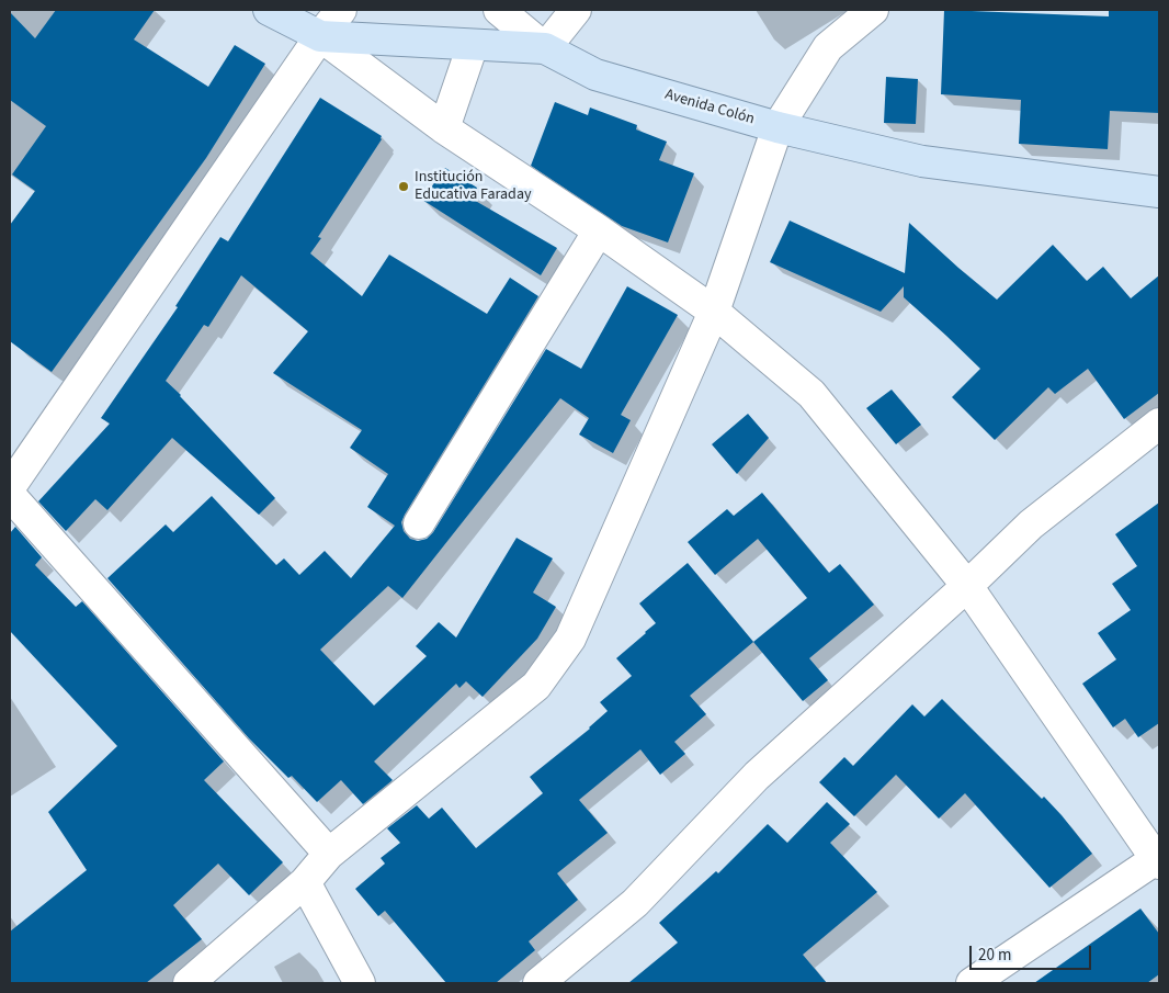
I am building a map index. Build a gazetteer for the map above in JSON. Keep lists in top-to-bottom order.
{
  "streets": {
    "main road": ["Avenida Colón"]
  },
  "places": ["Institución Educativa Faraday"],
  "scale_bar": "20 m"
}
